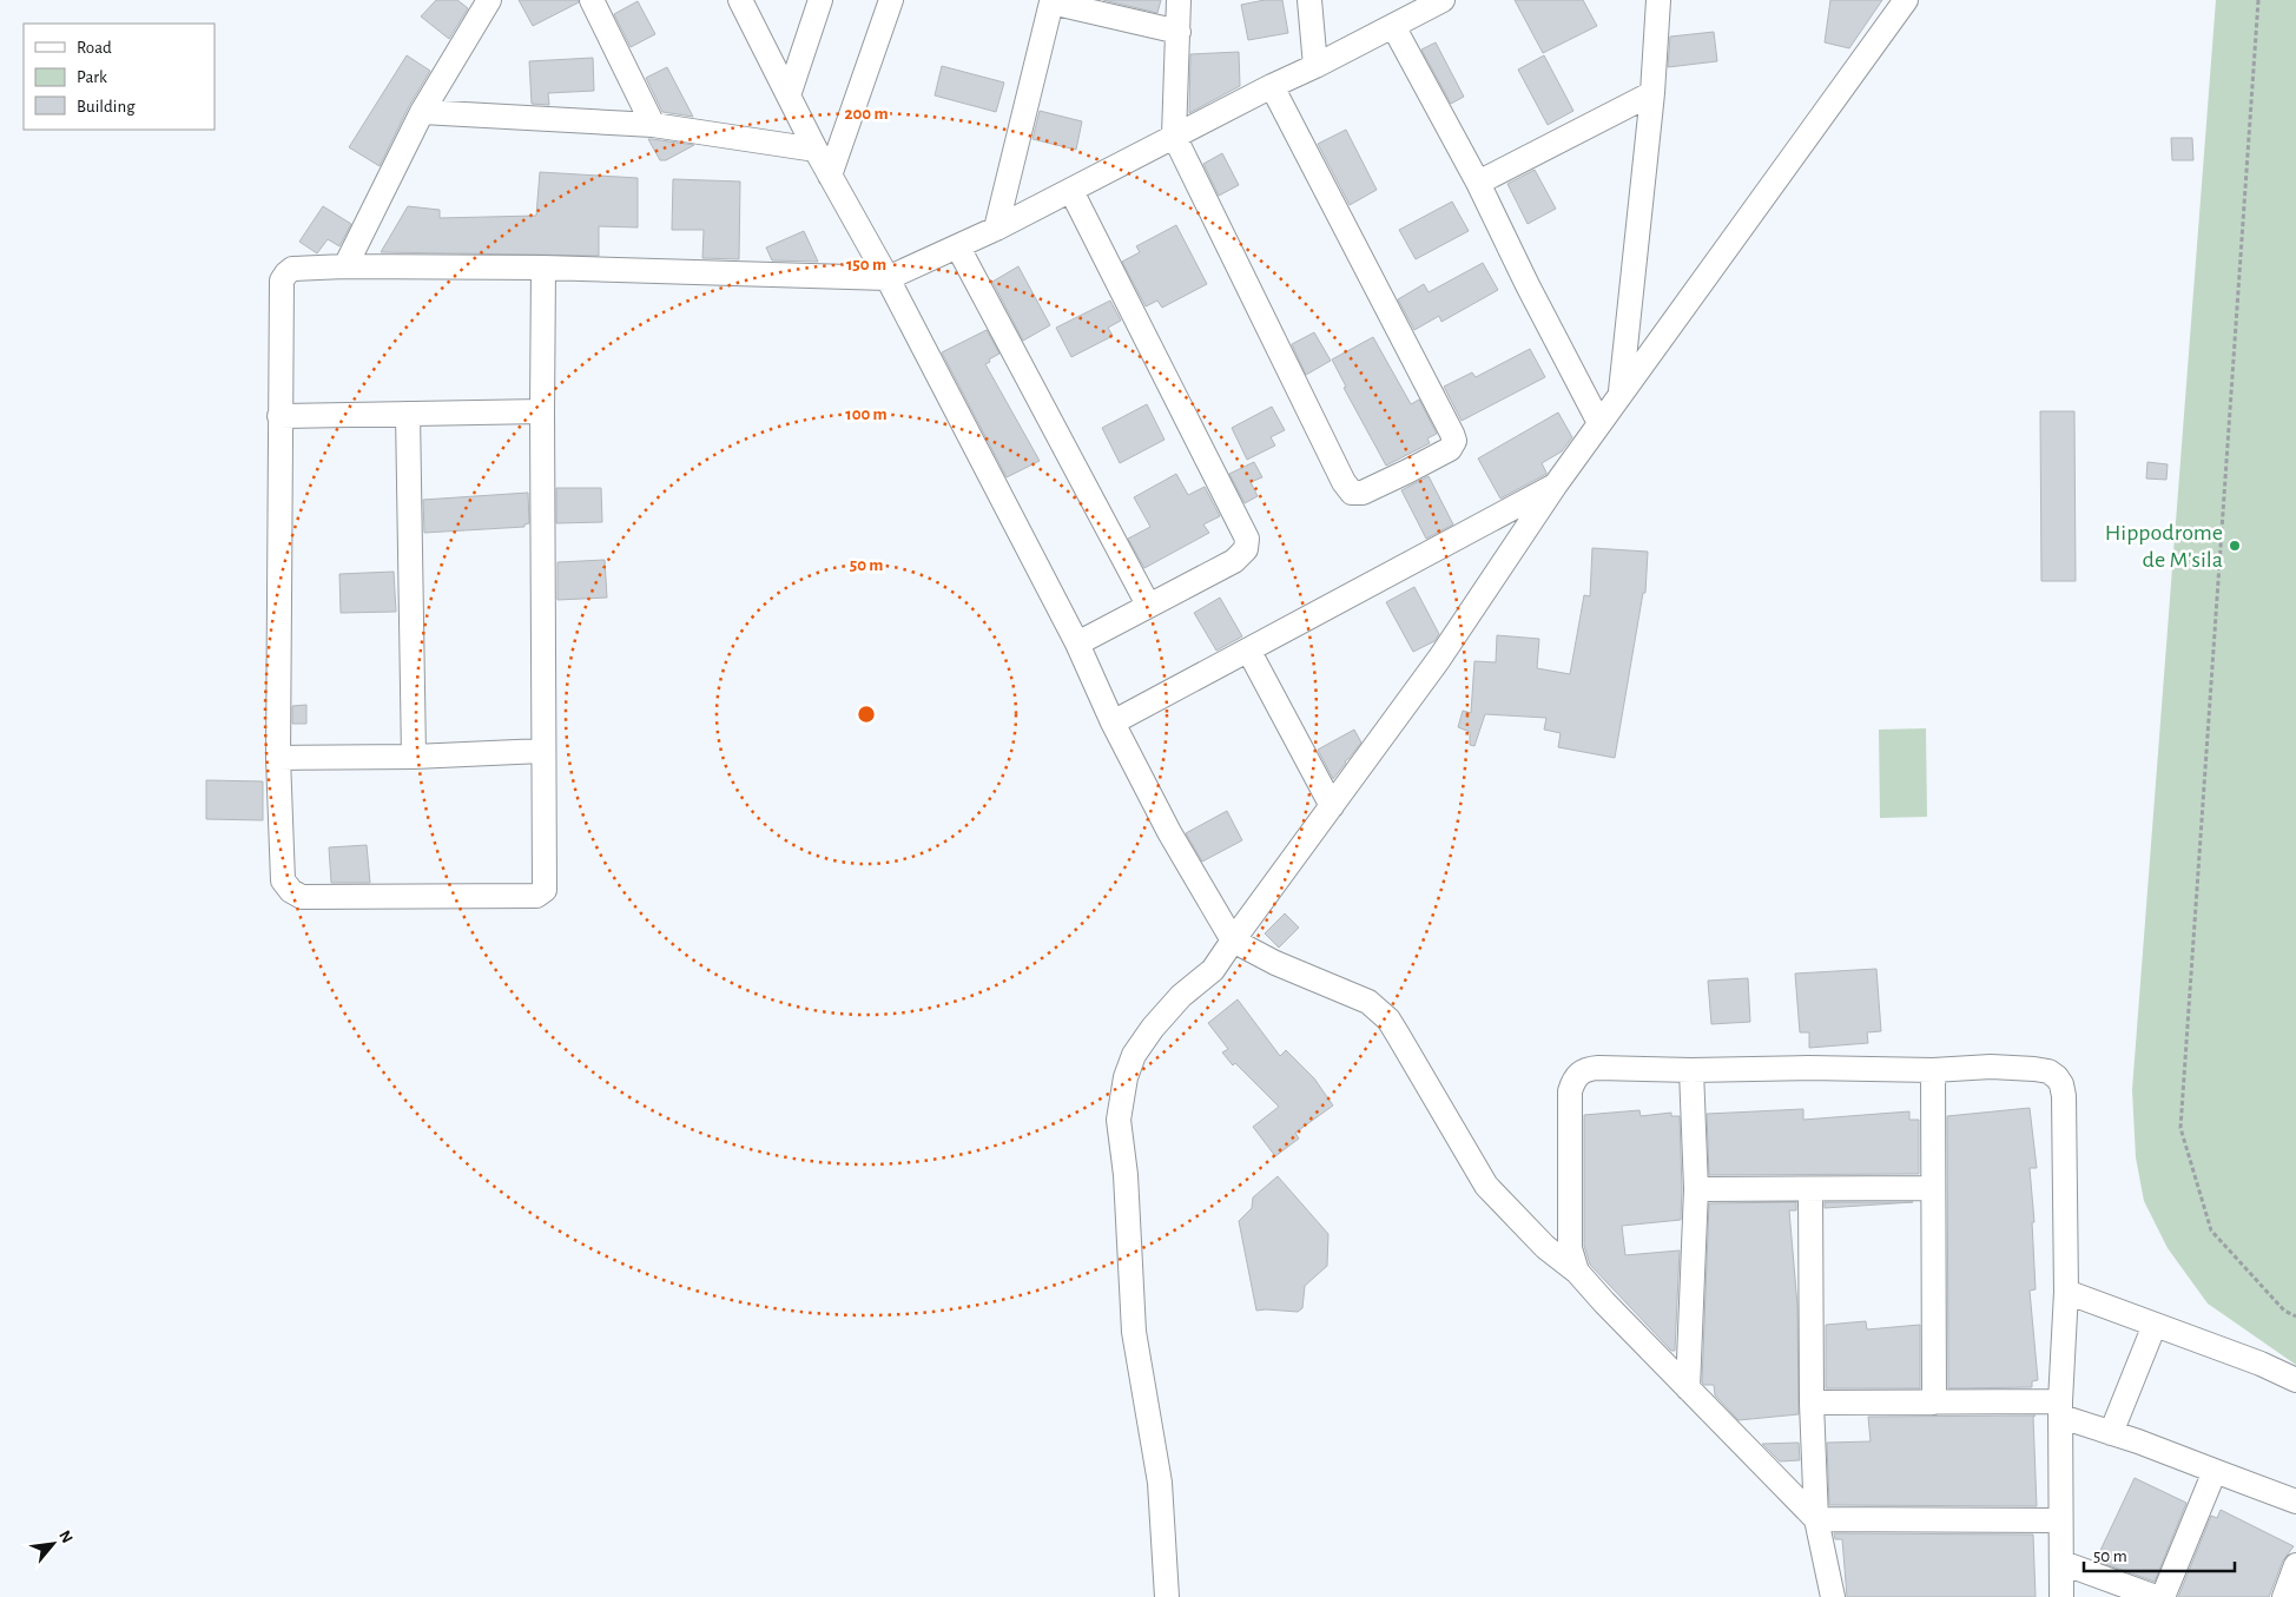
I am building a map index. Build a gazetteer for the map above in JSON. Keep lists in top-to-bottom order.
{
  "places": ["Hippodrome de M'sila"],
  "legend": ["Road", "Park", "Building"],
  "scale_bar": "50 m",
  "north": "top right",
  "rings": [
    "200 m",
    "150 m",
    "100 m",
    "50 m"
  ]
}
